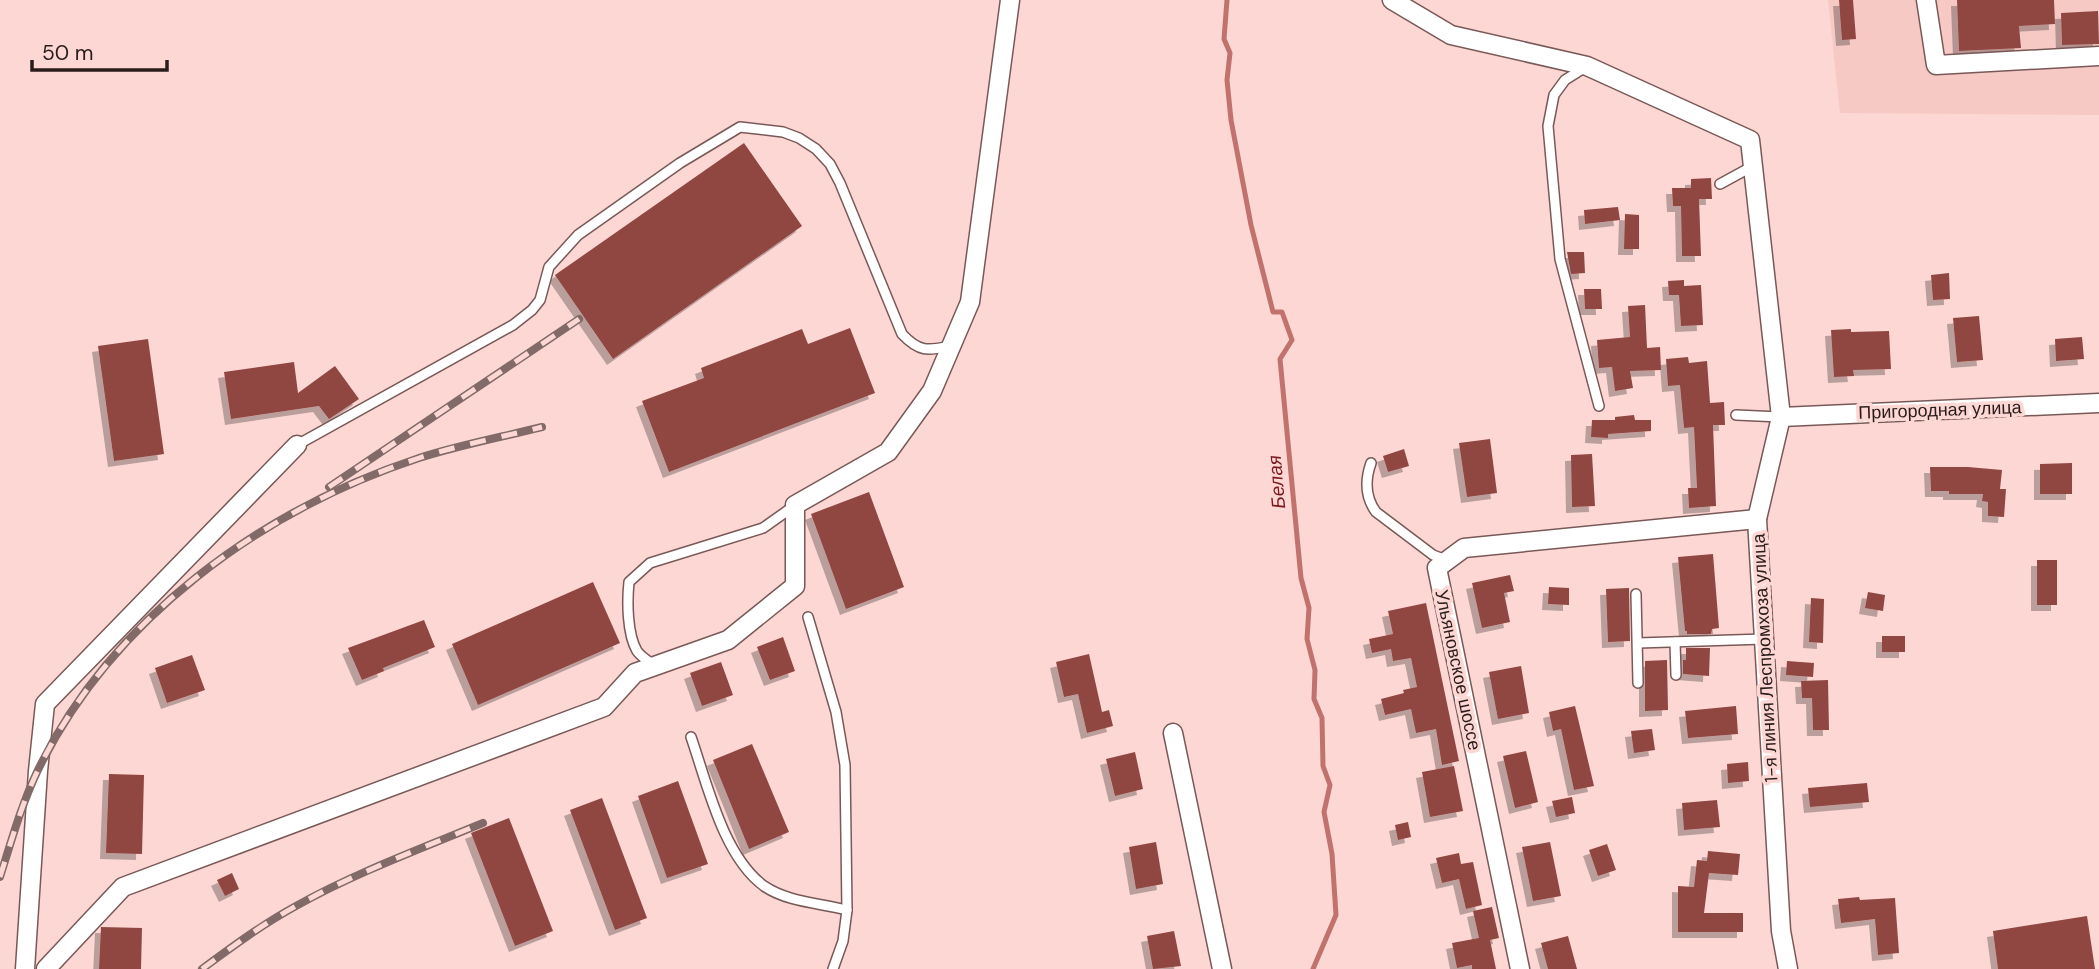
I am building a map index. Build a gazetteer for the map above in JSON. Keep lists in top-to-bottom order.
{
  "streets": {
    "street": ["Пригородная улица", "1-я линия Леспромхоза улица", "Ульяновское шоссе"]
  },
  "crossings": [
    ["Пригородная улица", "1-я линия Леспромхоза улица"]
  ],
  "water": ["Белая"],
  "scale_bar": "50 m"
}
